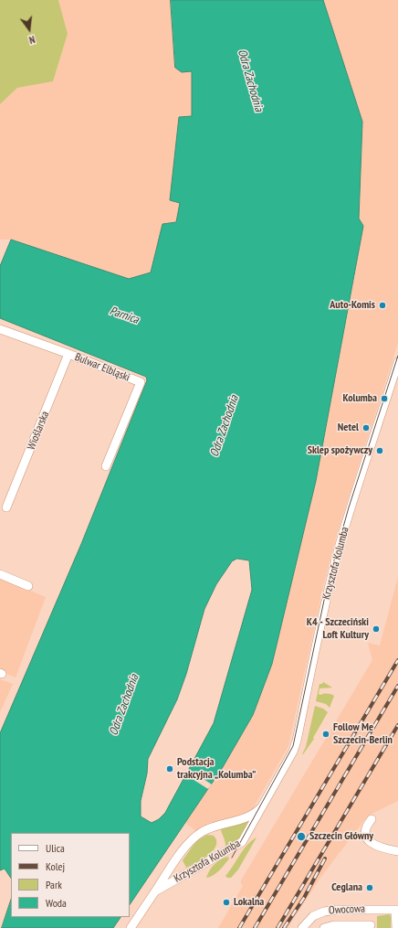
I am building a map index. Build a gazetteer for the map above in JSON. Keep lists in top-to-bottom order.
{
  "streets": {
    "street": [
      "Bulwar Elbląski",
      "Wioślarska",
      "Krzysztofa Kolumba",
      "Owocowa"
    ]
  },
  "crossings": [
    ["Bulwar Elbląski", "Wioślarska"]
  ],
  "water": ["Odra Zachodnia", "Parnica"],
  "places": [
    "Auto-Komis",
    "Kolumba",
    "Netel",
    "Sklep spożywczy",
    "K4 - Szczeciński Loft Kultury",
    "Follow Me Szczecin-Berlin",
    "Podstacja trakcyjna „Kolumba”",
    "Szczecin Główny",
    "Ceglana",
    "Lokalna"
  ],
  "legend": [
    "Ulica",
    "Kolej",
    "Park",
    "Woda"
  ],
  "north": "bottom"
}
